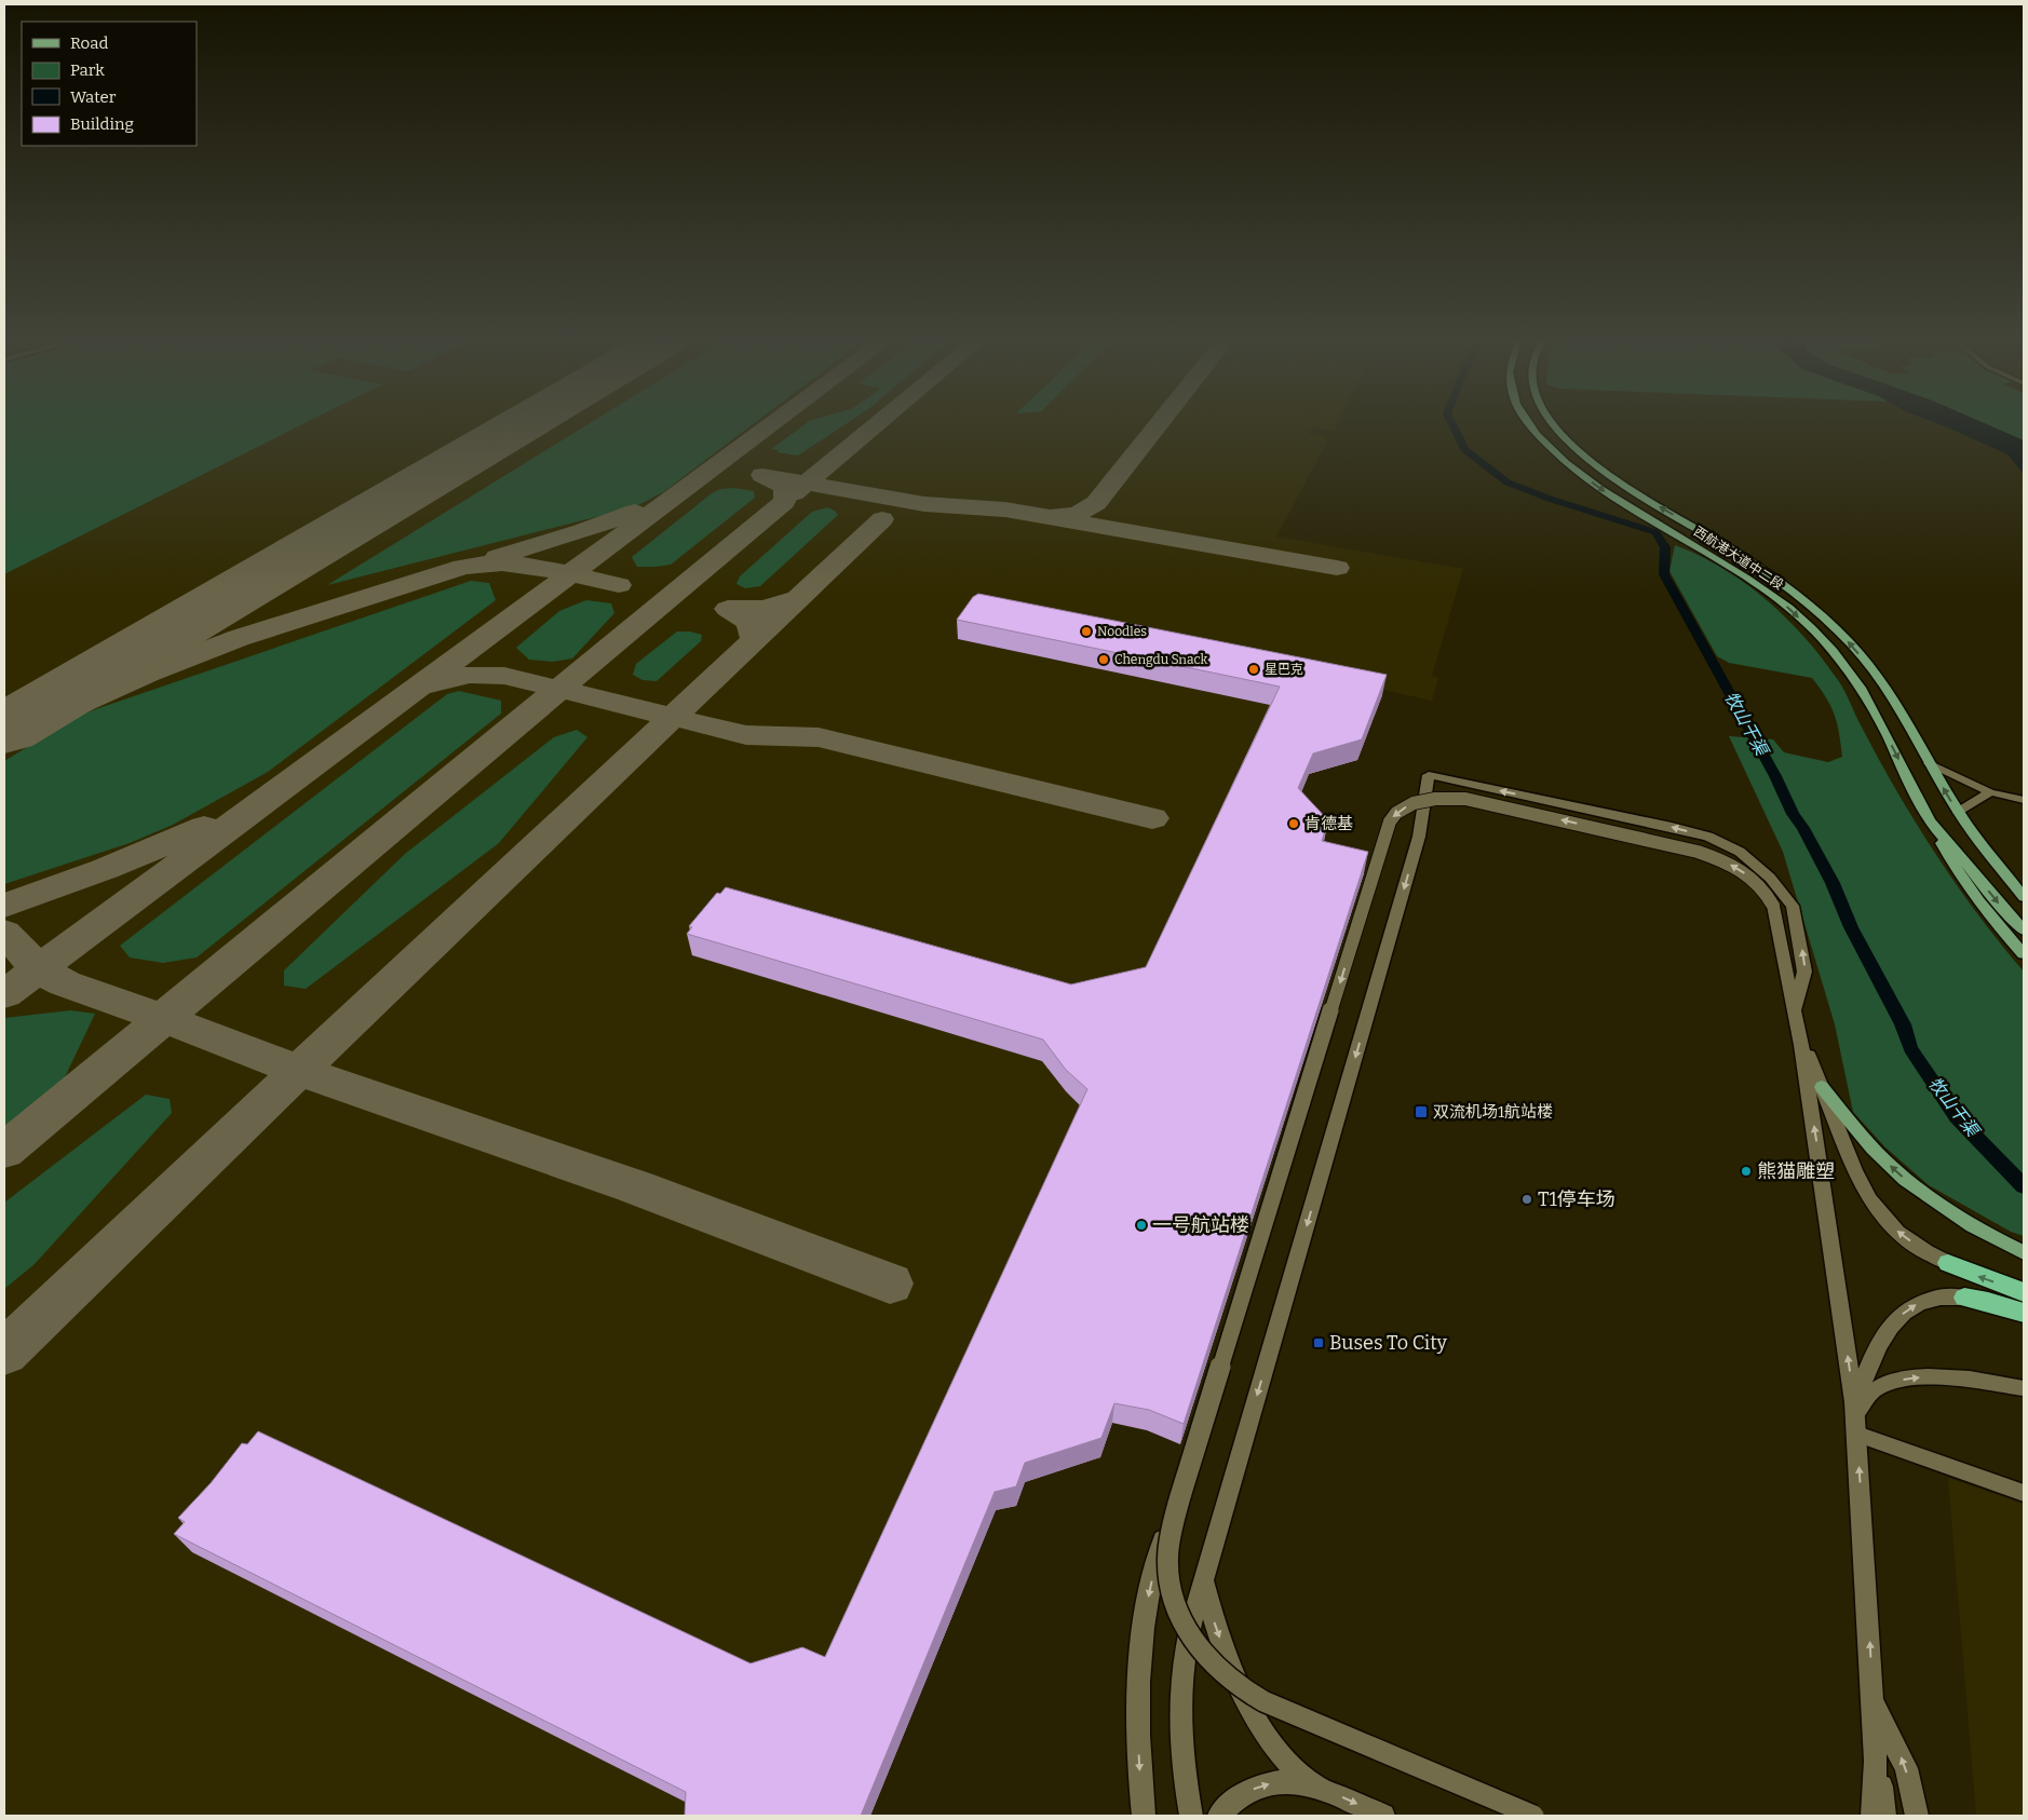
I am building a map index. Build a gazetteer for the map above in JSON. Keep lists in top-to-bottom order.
{
  "streets": {
    "main road": ["西航港大道中二段"]
  },
  "water": ["牧山干渠"],
  "places": {
    "other": [
      "Noodles",
      "Chengdu Snack",
      "星巴克",
      "肯德基",
      "熊猫雕塑",
      "T1停车场",
      "一号航站楼"
    ],
    "transit": ["双流机场1航站楼", "Buses To City"]
  },
  "legend": [
    "Road",
    "Park",
    "Water",
    "Building"
  ]
}
